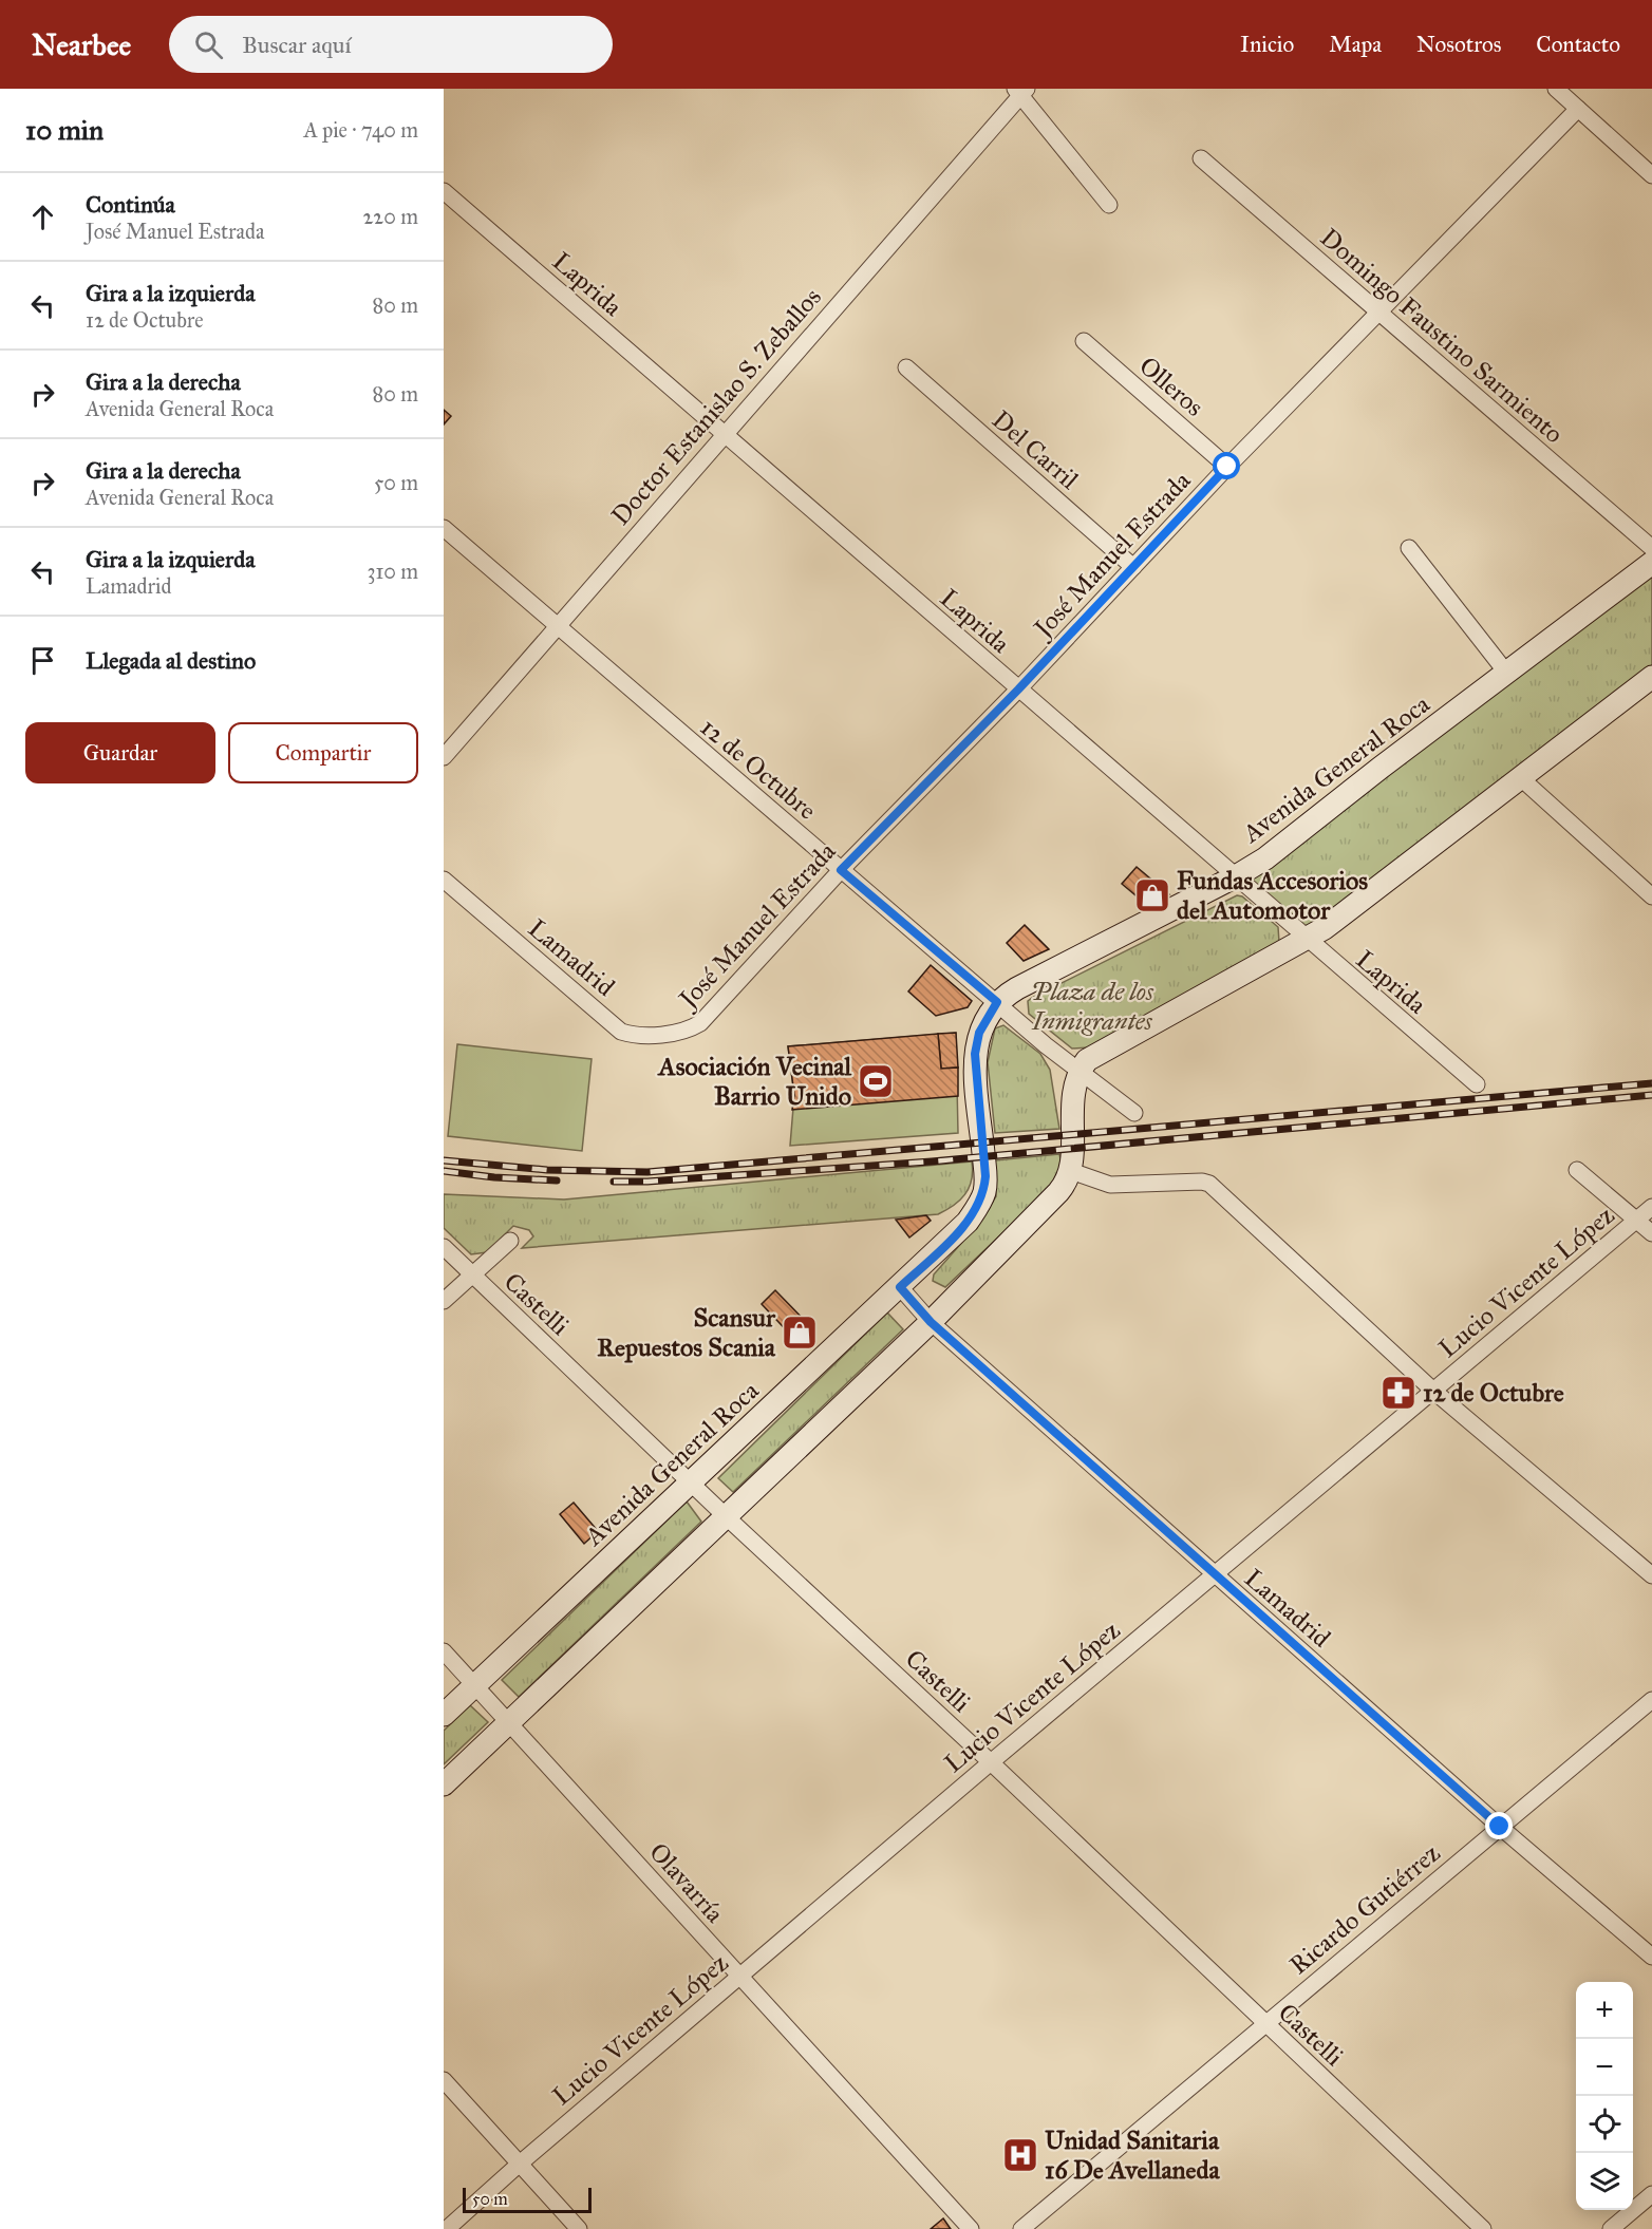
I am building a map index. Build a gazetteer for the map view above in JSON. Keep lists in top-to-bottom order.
{
  "streets": {
    "main road": ["Avenida General Roca"],
    "street": [
      "Laprida",
      "Domingo Faustino Sarmiento",
      "Olleros",
      "Doctor Estanislao S. Zeballos",
      "Del Carril",
      "José Manuel Estrada",
      "12 de Octubre",
      "Lamadrid",
      "Lucio Vicente López",
      "Castelli",
      "Olavarría",
      "Ricardo Gutiérrez"
    ]
  },
  "crossings": [
    ["Laprida", "Doctor Estanislao S. Zeballos"],
    ["Laprida", "José Manuel Estrada"],
    ["Laprida", "Avenida General Roca"],
    ["Domingo Faustino Sarmiento", "José Manuel Estrada"],
    ["Olleros", "José Manuel Estrada"],
    ["Doctor Estanislao S. Zeballos", "12 de Octubre"],
    ["Del Carril", "José Manuel Estrada"],
    ["José Manuel Estrada", "12 de Octubre"],
    ["José Manuel Estrada", "Lamadrid"],
    ["12 de Octubre", "Avenida General Roca"],
    ["Avenida General Roca", "Lamadrid"],
    ["Avenida General Roca", "Castelli"],
    ["Avenida General Roca", "Olavarría"],
    ["Lamadrid", "Lucio Vicente López"],
    ["Lamadrid", "Ricardo Gutiérrez"],
    ["Lucio Vicente López", "Castelli"],
    ["Lucio Vicente López", "Olavarría"],
    ["Castelli", "Ricardo Gutiérrez"]
  ],
  "parks": ["Plaza de los Inmigrantes"],
  "places": {
    "shop": ["Fundas Accesorios del Automotor", "Scansur Repuestos Scania"],
    "sports": ["Asociación Vecinal Barrio Unido"],
    "pharmacy": ["12 de Octubre"],
    "hospital": ["Unidad Sanitaria 16 De Avellaneda"]
  },
  "scale_bar": "50 m",
  "page": {
    "header": "Nearbee",
    "search": "Buscar aquí",
    "nav": [
      "Inicio",
      "Mapa",
      "Nosotros",
      "Contacto"
    ],
    "heading": ["10 min", "A pie · 740 m"],
    "list": [
      ["Continúa", "José Manuel Estrada", "220 m"],
      ["Gira a la izquierda", "12 de Octubre", "80 m"],
      ["Gira a la derecha", "Avenida General Roca", "80 m"],
      ["Gira a la derecha", "Avenida General Roca", "50 m"],
      ["Gira a la izquierda", "Lamadrid", "310 m"],
      "Llegada al destino"
    ],
    "buttons": ["Guardar", "Compartir"],
    "map_buttons": ["+", "−"],
    "scale": "50 m"
  }
}
